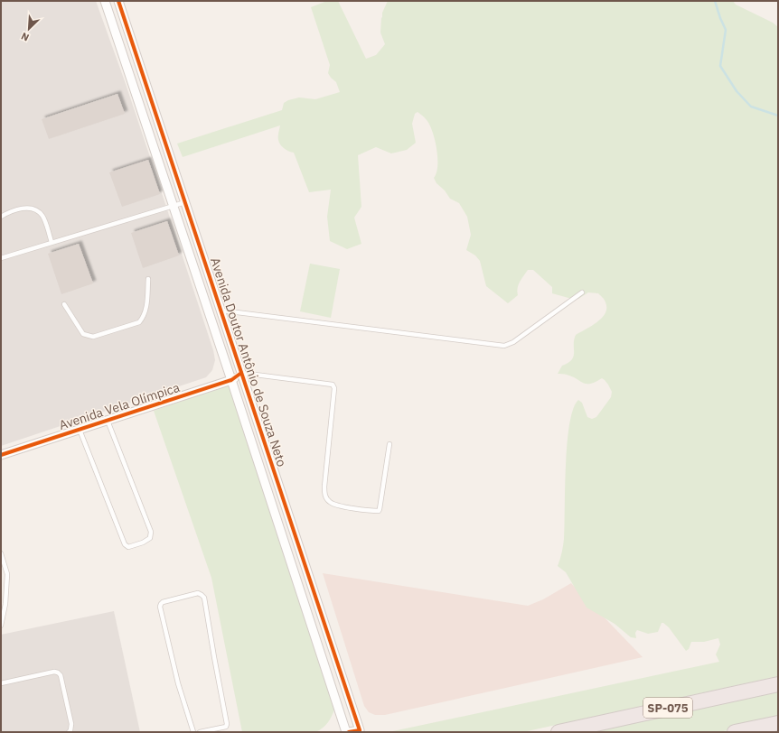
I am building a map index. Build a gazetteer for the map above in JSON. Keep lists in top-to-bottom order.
{
  "streets": {
    "highway": ["SP-075"],
    "street": ["Avenida Doutor Antônio de Souza Neto", "Avenida Vela Olímpica"]
  },
  "crossings": [
    ["Avenida Doutor Antônio de Souza Neto", "Avenida Vela Olímpica"]
  ],
  "north": "bottom left"
}
